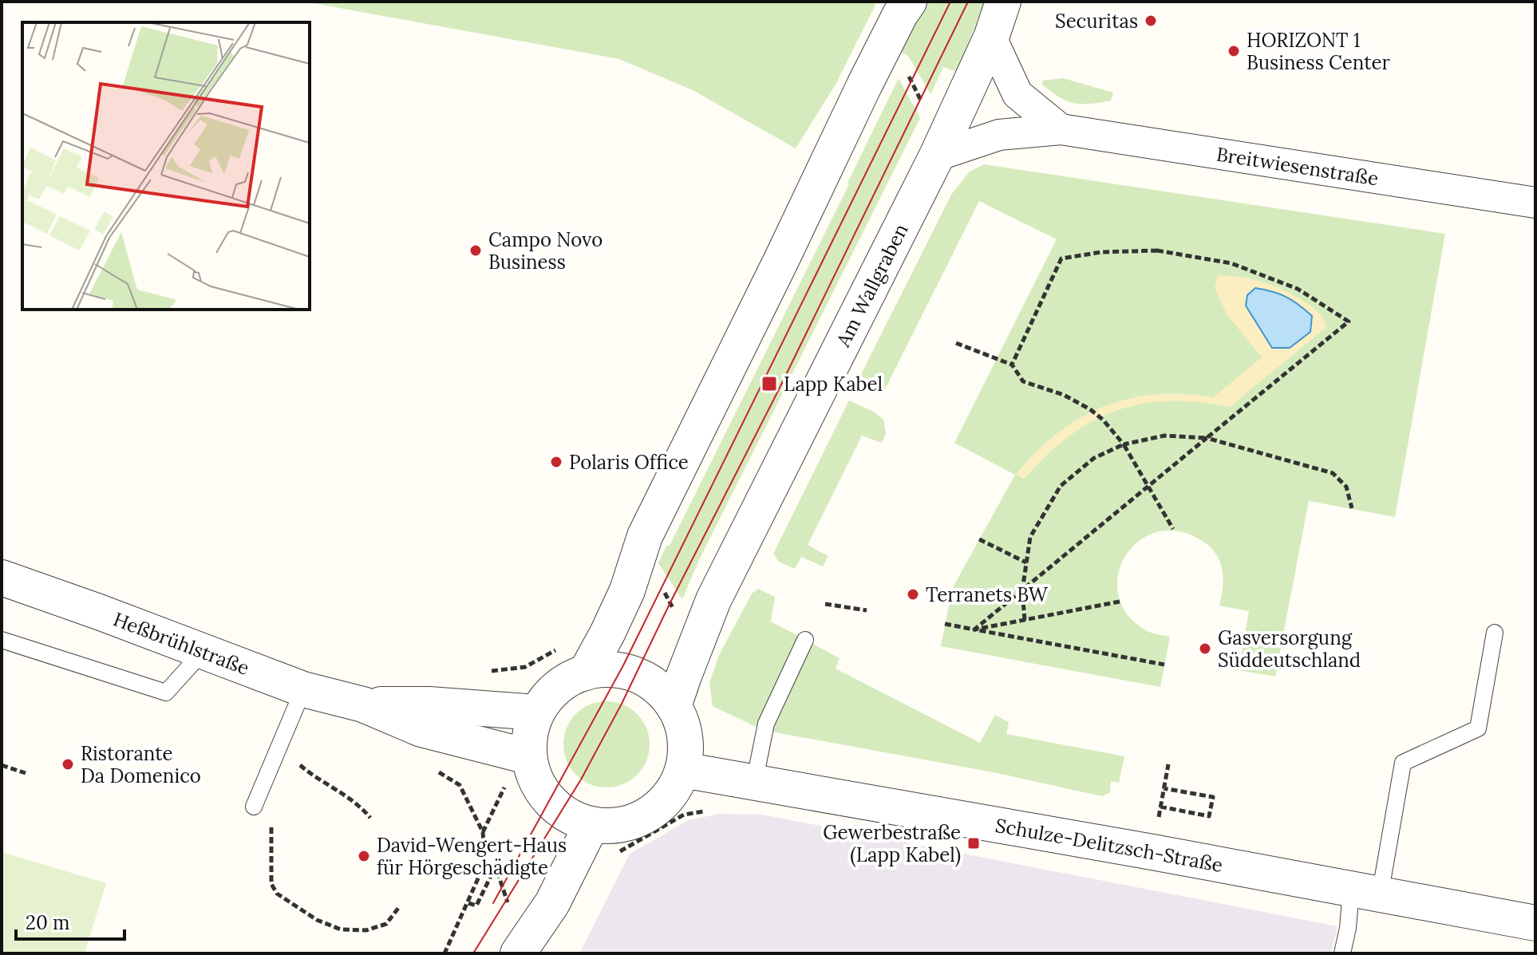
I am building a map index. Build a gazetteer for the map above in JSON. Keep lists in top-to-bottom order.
{
  "streets": {
    "street": [
      "Breitwiesenstraße",
      "Am Wallgraben",
      "Heßbrühlstraße",
      "Schulze-Delitzsch-Straße"
    ]
  },
  "crossings": [
    ["Breitwiesenstraße", "Am Wallgraben"],
    ["Am Wallgraben", "Heßbrühlstraße"],
    ["Am Wallgraben", "Schulze-Delitzsch-Straße"],
    ["Heßbrühlstraße", "Schulze-Delitzsch-Straße"]
  ],
  "places": {
    "other": [
      "Securitas",
      "HORIZONT 1 Business Center",
      "Campo Novo Business",
      "Polaris Office",
      "Terranets BW",
      "Gasversorgung Süddeutschland",
      "Ristorante Da Domenico",
      "David-Wengert-Haus für Hörgeschädigte"
    ],
    "transit": ["Lapp Kabel", "Gewerbestraße (Lapp Kabel)"]
  },
  "scale_bar": "20 m"
}
